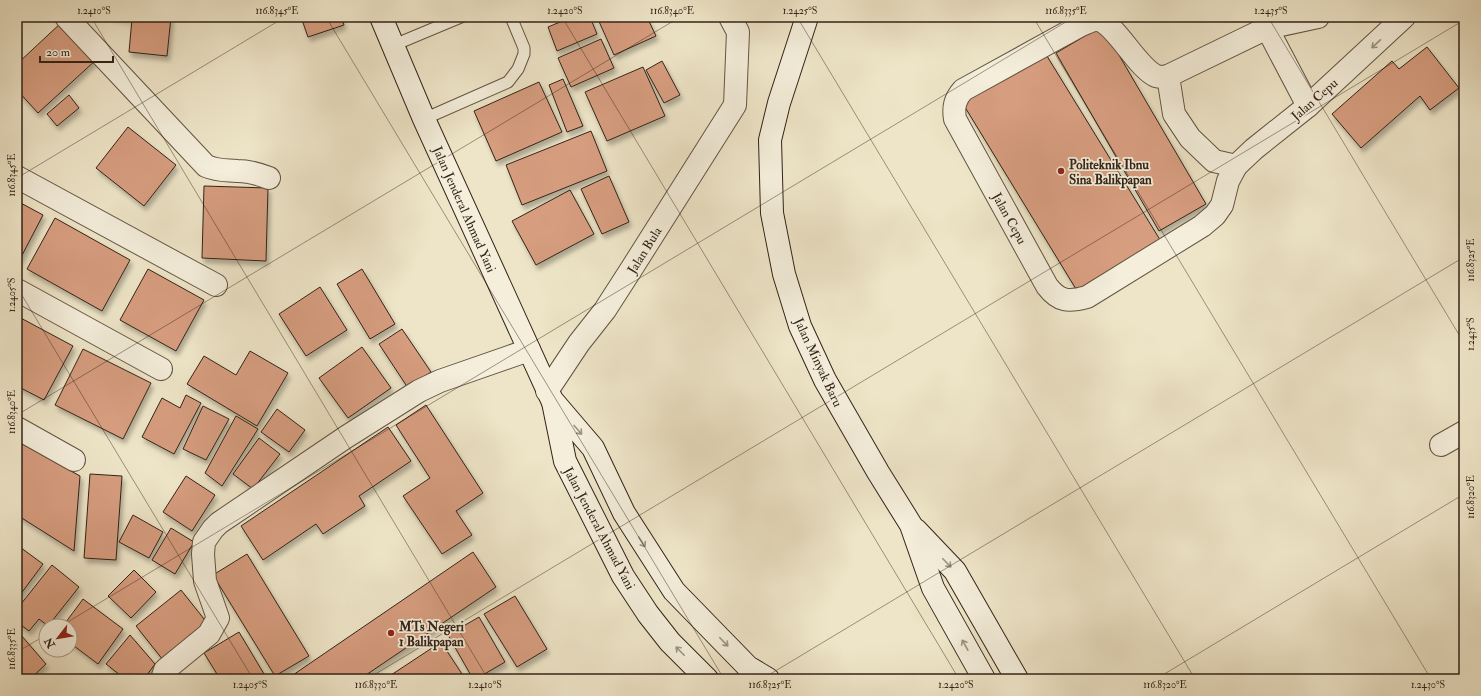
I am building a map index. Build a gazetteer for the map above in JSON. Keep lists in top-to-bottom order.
{
  "streets": {
    "street": [
      "Jalan Cepu",
      "Jalan Jenderal Ahmad Yani",
      "Jalan Bula",
      "Jalan Minyak Baru"
    ]
  },
  "crossings": [
    ["Jalan Jenderal Ahmad Yani", "Jalan Bula"]
  ],
  "places": ["Politeknik Ibnu Sina Balikpapan", "MTs Negeri 1 Balikpapan"],
  "scale_bar": "20 m",
  "north": "bottom left",
  "coordinates": [
    "1.2410°S",
    "116.8345°E",
    "1.2420°S",
    "116.8340°E",
    "1.2425°S",
    "116.8335°E",
    "1.2435°S",
    "116.8325°E",
    "1.2405°S",
    "116.8320°E",
    "116.8330°E",
    "1.2430°S"
  ]
}
